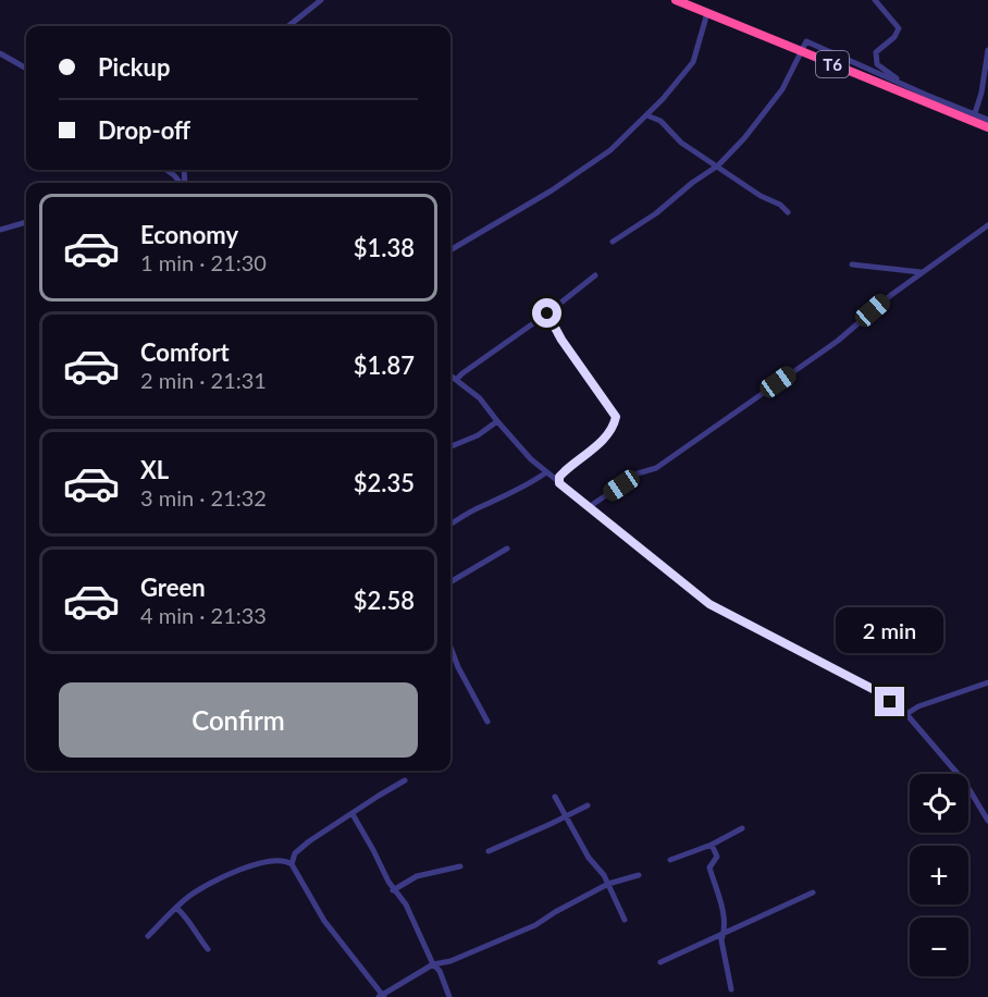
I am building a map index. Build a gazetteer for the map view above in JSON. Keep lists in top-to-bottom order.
{
  "streets": {
    "highway": ["T6"]
  },
  "page": {
    "banner": ["Pickup", "Drop-off"],
    "list": [
      {
        "name": "Economy",
        "note": "1 min · 21:30",
        "value": "$1.38"
      },
      {
        "name": "Comfort",
        "note": "2 min · 21:31",
        "value": "$1.87"
      },
      {
        "name": "XL",
        "note": "3 min · 21:32",
        "value": "$2.35"
      },
      {
        "name": "Green",
        "note": "4 min · 21:33",
        "value": "$2.58"
      }
    ],
    "bubble": "2 min",
    "buttons": "Confirm",
    "map_buttons": ["+", "−"]
  }
}
